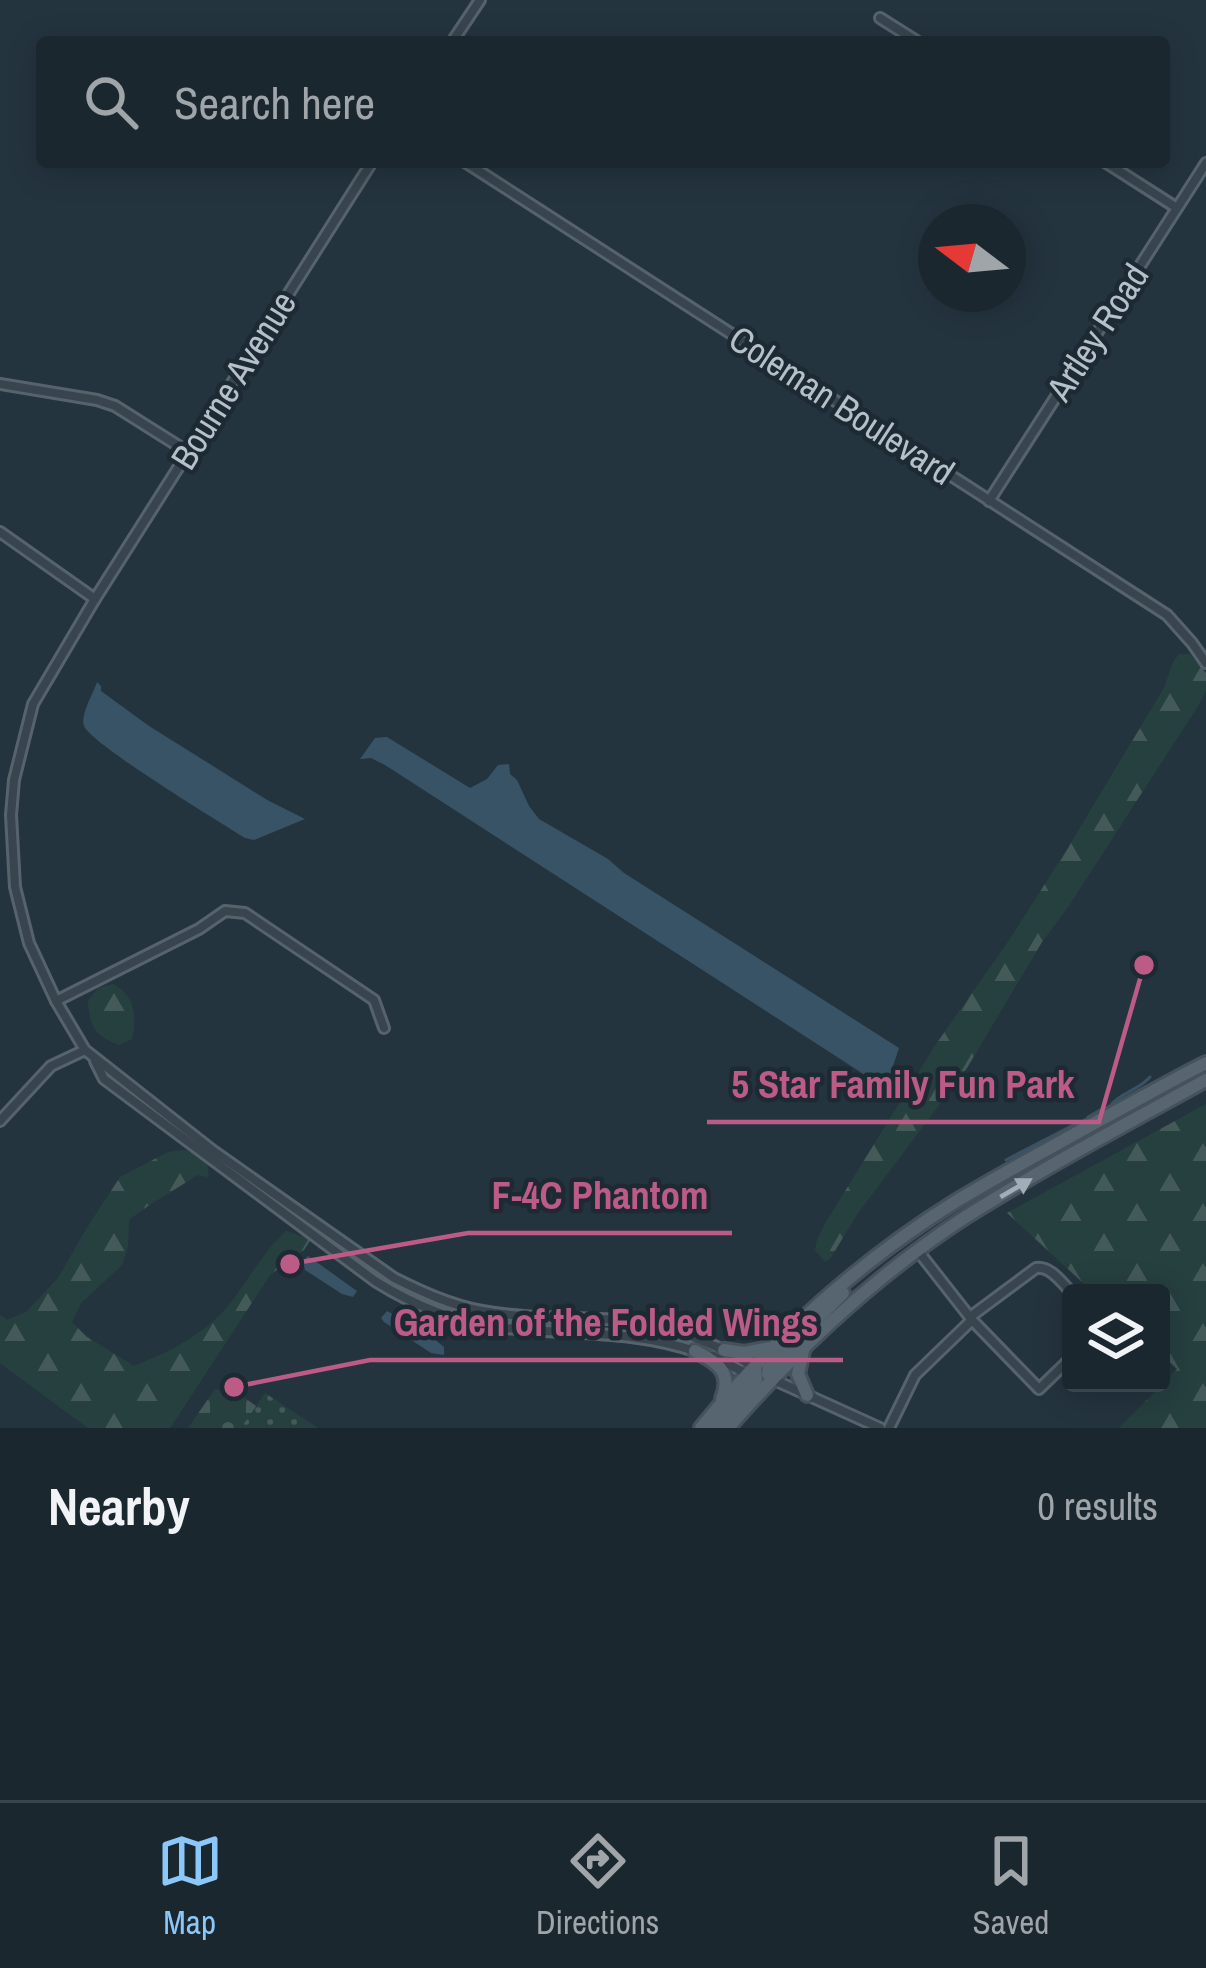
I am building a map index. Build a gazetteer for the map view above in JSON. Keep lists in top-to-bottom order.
{
  "streets": {
    "street": ["Artley Road", "Bourne Avenue", "Coleman Boulevard"]
  },
  "crossings": [
    ["Artley Road", "Coleman Boulevard"]
  ],
  "places": ["5 Star Family Fun Park", "F-4C Phantom", "Garden of the Folded Wings"],
  "north": "left",
  "page": {
    "search": "Search here",
    "heading": ["Nearby", "0 results"],
    "nav": ["Map", "Directions", "Saved"]
  }
}
